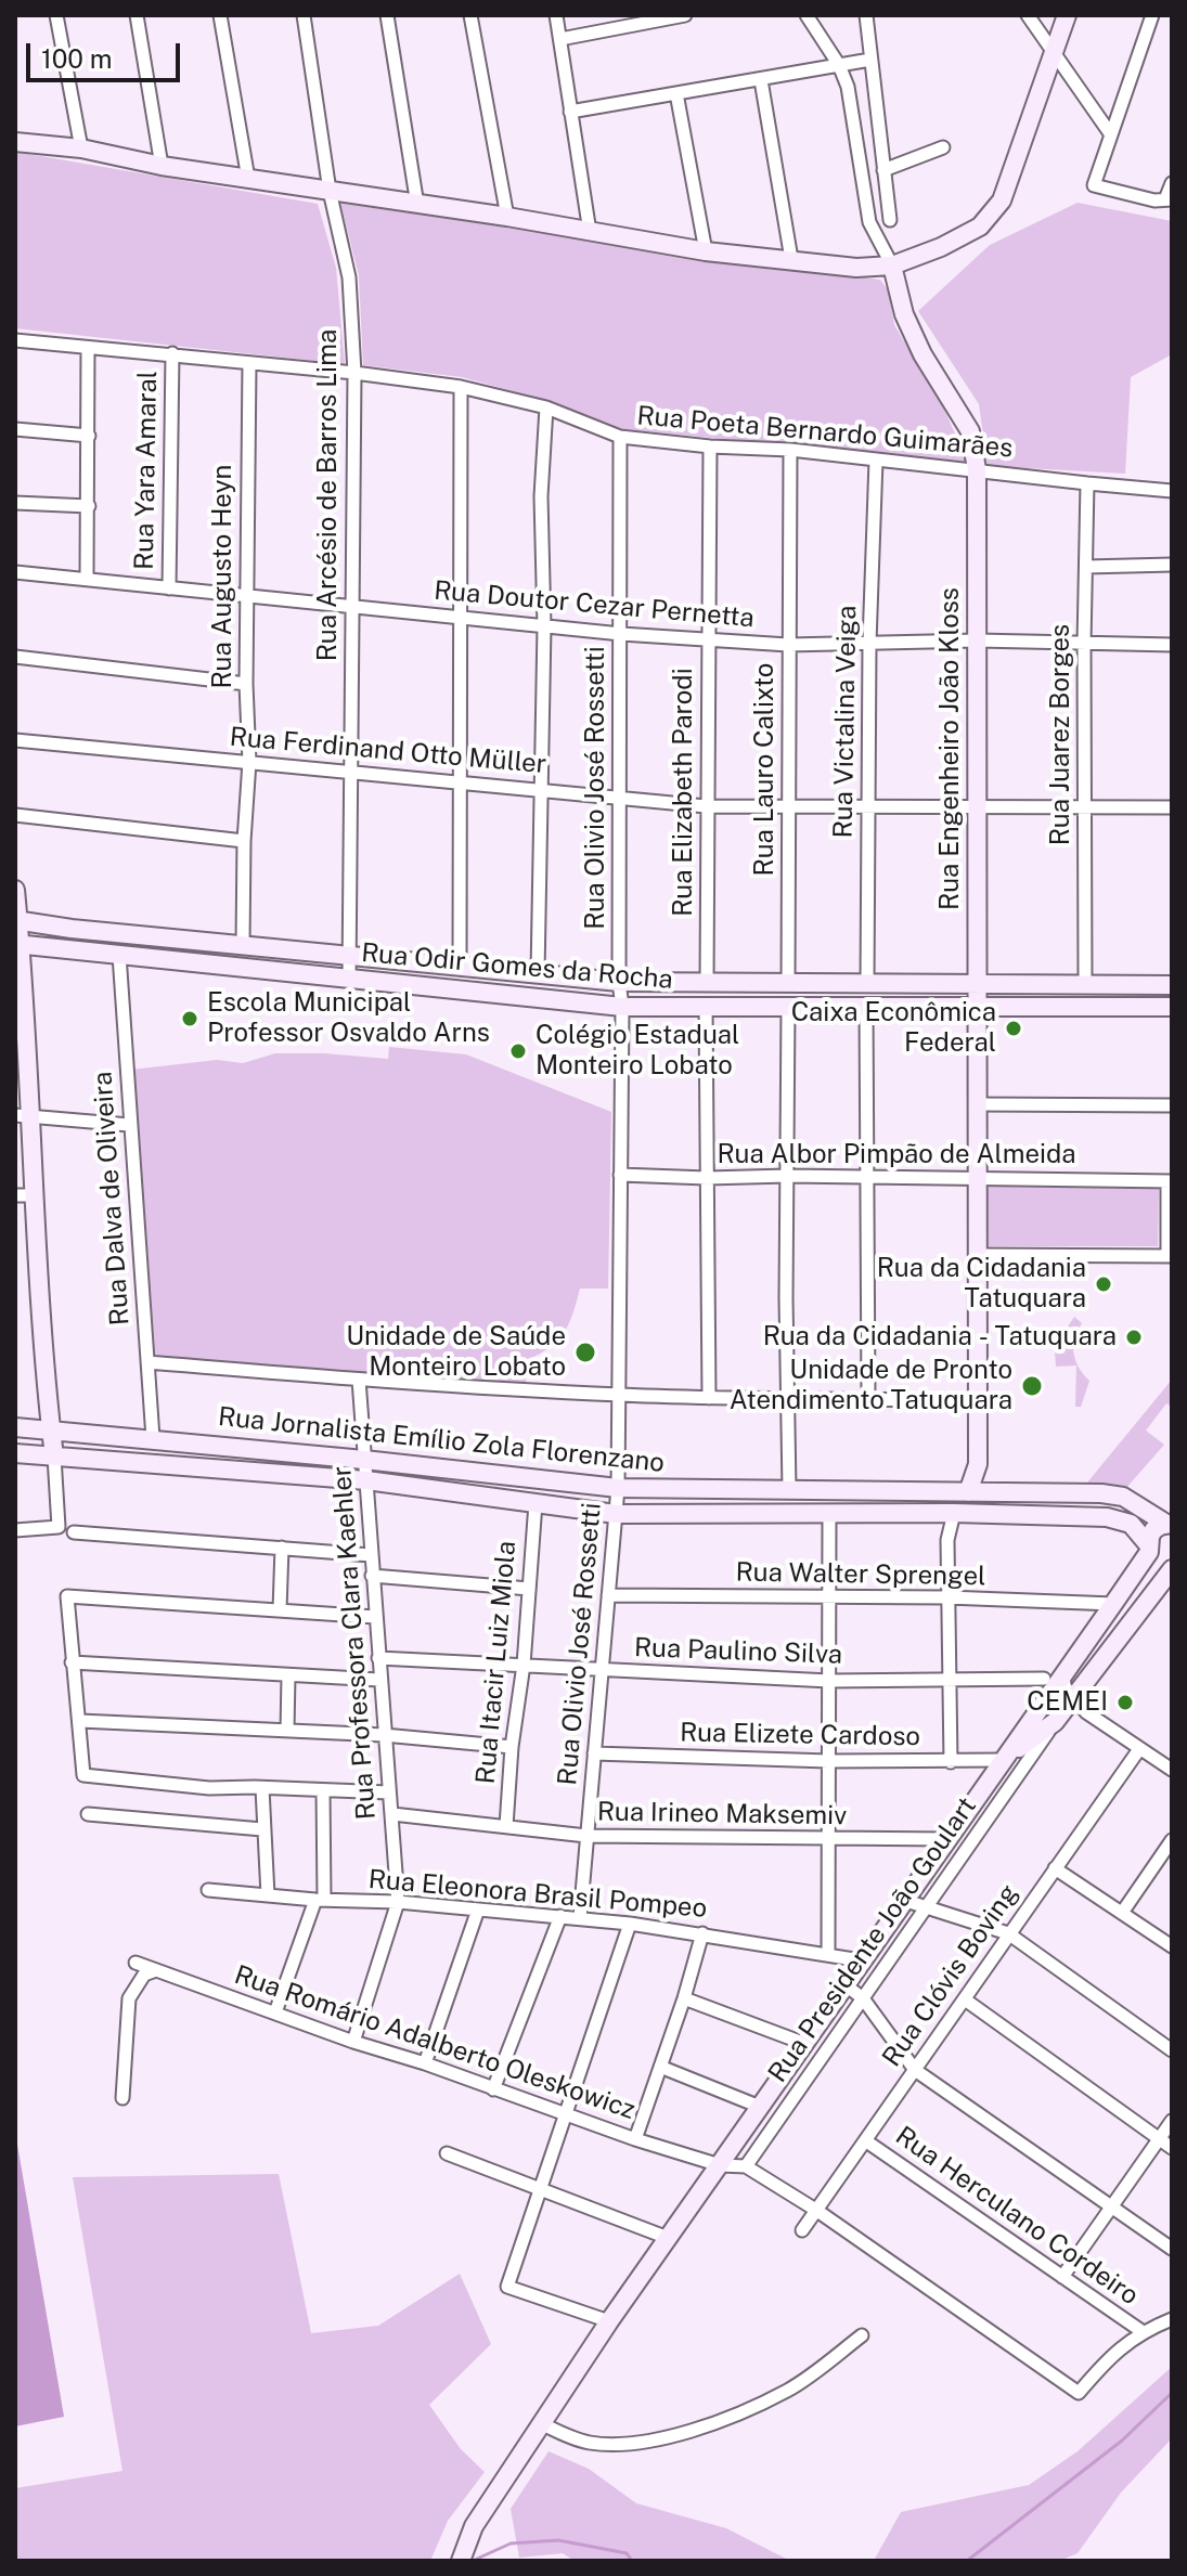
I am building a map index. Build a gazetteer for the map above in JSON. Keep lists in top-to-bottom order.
{
  "streets": {
    "street": [
      "Rua Poeta Bernardo Guimarães",
      "Rua Yara Amaral",
      "Rua Arcésio de Barros Lima",
      "Rua Augusto Heyn",
      "Rua Doutor Cezar Pernetta",
      "Rua Victalina Veiga",
      "Rua Juarez Borges",
      "Rua Engenheiro João Kloss",
      "Rua Ferdinand Otto Müller",
      "Rua Lauro Calixto",
      "Rua Olivio José Rossetti",
      "Rua Elizabeth Parodi",
      "Rua Odir Gomes da Rocha",
      "Rua Albor Pimpão de Almeida",
      "Rua Dalva de Oliveira",
      "Rua Jornalista Emílio Zola Florenzano",
      "Rua Walter Sprengel",
      "Rua Professora Clara Kaehler",
      "Rua Paulino Silva",
      "Rua Itacir Luiz Miola",
      "Rua Elizete Cardoso",
      "Rua Irineo Maksemiv",
      "Rua Eleonora Brasil Pompeo",
      "Rua Presidente João Goulart",
      "Rua Clóvis Boving",
      "Rua Romário Adalberto Oleskowicz",
      "Rua Herculano Cordeiro"
    ]
  },
  "crossings": [
    ["Rua Poeta Bernardo Guimarães", "Rua Yara Amaral"],
    ["Rua Poeta Bernardo Guimarães", "Rua Arcésio de Barros Lima"],
    ["Rua Poeta Bernardo Guimarães", "Rua Augusto Heyn"],
    ["Rua Poeta Bernardo Guimarães", "Rua Victalina Veiga"],
    ["Rua Poeta Bernardo Guimarães", "Rua Juarez Borges"],
    ["Rua Poeta Bernardo Guimarães", "Rua Engenheiro João Kloss"],
    ["Rua Poeta Bernardo Guimarães", "Rua Lauro Calixto"],
    ["Rua Poeta Bernardo Guimarães", "Rua Olivio José Rossetti"],
    ["Rua Poeta Bernardo Guimarães", "Rua Elizabeth Parodi"],
    ["Rua Yara Amaral", "Rua Doutor Cezar Pernetta"],
    ["Rua Arcésio de Barros Lima", "Rua Doutor Cezar Pernetta"],
    ["Rua Arcésio de Barros Lima", "Rua Ferdinand Otto Müller"],
    ["Rua Arcésio de Barros Lima", "Rua Odir Gomes da Rocha"],
    ["Rua Augusto Heyn", "Rua Doutor Cezar Pernetta"],
    ["Rua Augusto Heyn", "Rua Ferdinand Otto Müller"],
    ["Rua Augusto Heyn", "Rua Odir Gomes da Rocha"],
    ["Rua Doutor Cezar Pernetta", "Rua Victalina Veiga"],
    ["Rua Doutor Cezar Pernetta", "Rua Juarez Borges"],
    ["Rua Doutor Cezar Pernetta", "Rua Engenheiro João Kloss"],
    ["Rua Doutor Cezar Pernetta", "Rua Lauro Calixto"],
    ["Rua Doutor Cezar Pernetta", "Rua Olivio José Rossetti"],
    ["Rua Doutor Cezar Pernetta", "Rua Elizabeth Parodi"],
    ["Rua Victalina Veiga", "Rua Ferdinand Otto Müller"],
    ["Rua Victalina Veiga", "Rua Odir Gomes da Rocha"],
    ["Rua Juarez Borges", "Rua Ferdinand Otto Müller"],
    ["Rua Juarez Borges", "Rua Odir Gomes da Rocha"],
    ["Rua Engenheiro João Kloss", "Rua Ferdinand Otto Müller"],
    ["Rua Engenheiro João Kloss", "Rua Odir Gomes da Rocha"],
    ["Rua Engenheiro João Kloss", "Rua Albor Pimpão de Almeida"],
    ["Rua Engenheiro João Kloss", "Rua Jornalista Emílio Zola Florenzano"],
    ["Rua Ferdinand Otto Müller", "Rua Lauro Calixto"],
    ["Rua Ferdinand Otto Müller", "Rua Olivio José Rossetti"],
    ["Rua Ferdinand Otto Müller", "Rua Elizabeth Parodi"],
    ["Rua Lauro Calixto", "Rua Odir Gomes da Rocha"],
    ["Rua Olivio José Rossetti", "Rua Odir Gomes da Rocha"],
    ["Rua Olivio José Rossetti", "Rua Albor Pimpão de Almeida"],
    ["Rua Olivio José Rossetti", "Rua Jornalista Emílio Zola Florenzano"],
    ["Rua Olivio José Rossetti", "Rua Walter Sprengel"],
    ["Rua Olivio José Rossetti", "Rua Paulino Silva"],
    ["Rua Olivio José Rossetti", "Rua Elizete Cardoso"],
    ["Rua Olivio José Rossetti", "Rua Irineo Maksemiv"],
    ["Rua Olivio José Rossetti", "Rua Eleonora Brasil Pompeo"],
    ["Rua Elizabeth Parodi", "Rua Odir Gomes da Rocha"],
    ["Rua Odir Gomes da Rocha", "Rua Dalva de Oliveira"],
    ["Rua Dalva de Oliveira", "Rua Jornalista Emílio Zola Florenzano"],
    ["Rua Jornalista Emílio Zola Florenzano", "Rua Professora Clara Kaehler"],
    ["Rua Jornalista Emílio Zola Florenzano", "Rua Itacir Luiz Miola"],
    ["Rua Jornalista Emílio Zola Florenzano", "Rua Presidente João Goulart"],
    ["Rua Walter Sprengel", "Rua Presidente João Goulart"],
    ["Rua Professora Clara Kaehler", "Rua Paulino Silva"],
    ["Rua Professora Clara Kaehler", "Rua Irineo Maksemiv"],
    ["Rua Professora Clara Kaehler", "Rua Eleonora Brasil Pompeo"],
    ["Rua Paulino Silva", "Rua Itacir Luiz Miola"],
    ["Rua Itacir Luiz Miola", "Rua Irineo Maksemiv"],
    ["Rua Elizete Cardoso", "Rua Presidente João Goulart"],
    ["Rua Irineo Maksemiv", "Rua Presidente João Goulart"],
    ["Rua Eleonora Brasil Pompeo", "Rua Presidente João Goulart"],
    ["Rua Presidente João Goulart", "Rua Romário Adalberto Oleskowicz"],
    ["Rua Clóvis Boving", "Rua Herculano Cordeiro"]
  ],
  "places": [
    "Escola Municipal Professor Osvaldo Arns",
    "Caixa Econômica Federal",
    "Colégio Estadual Monteiro Lobato",
    "Rua da Cidadania Tatuquara",
    "Rua da Cidadania - Tatuquara",
    "Unidade de Saúde Monteiro Lobato",
    "Unidade de Pronto Atendimento Tatuquara",
    "CEMEI"
  ],
  "scale_bar": "100 m"
}
